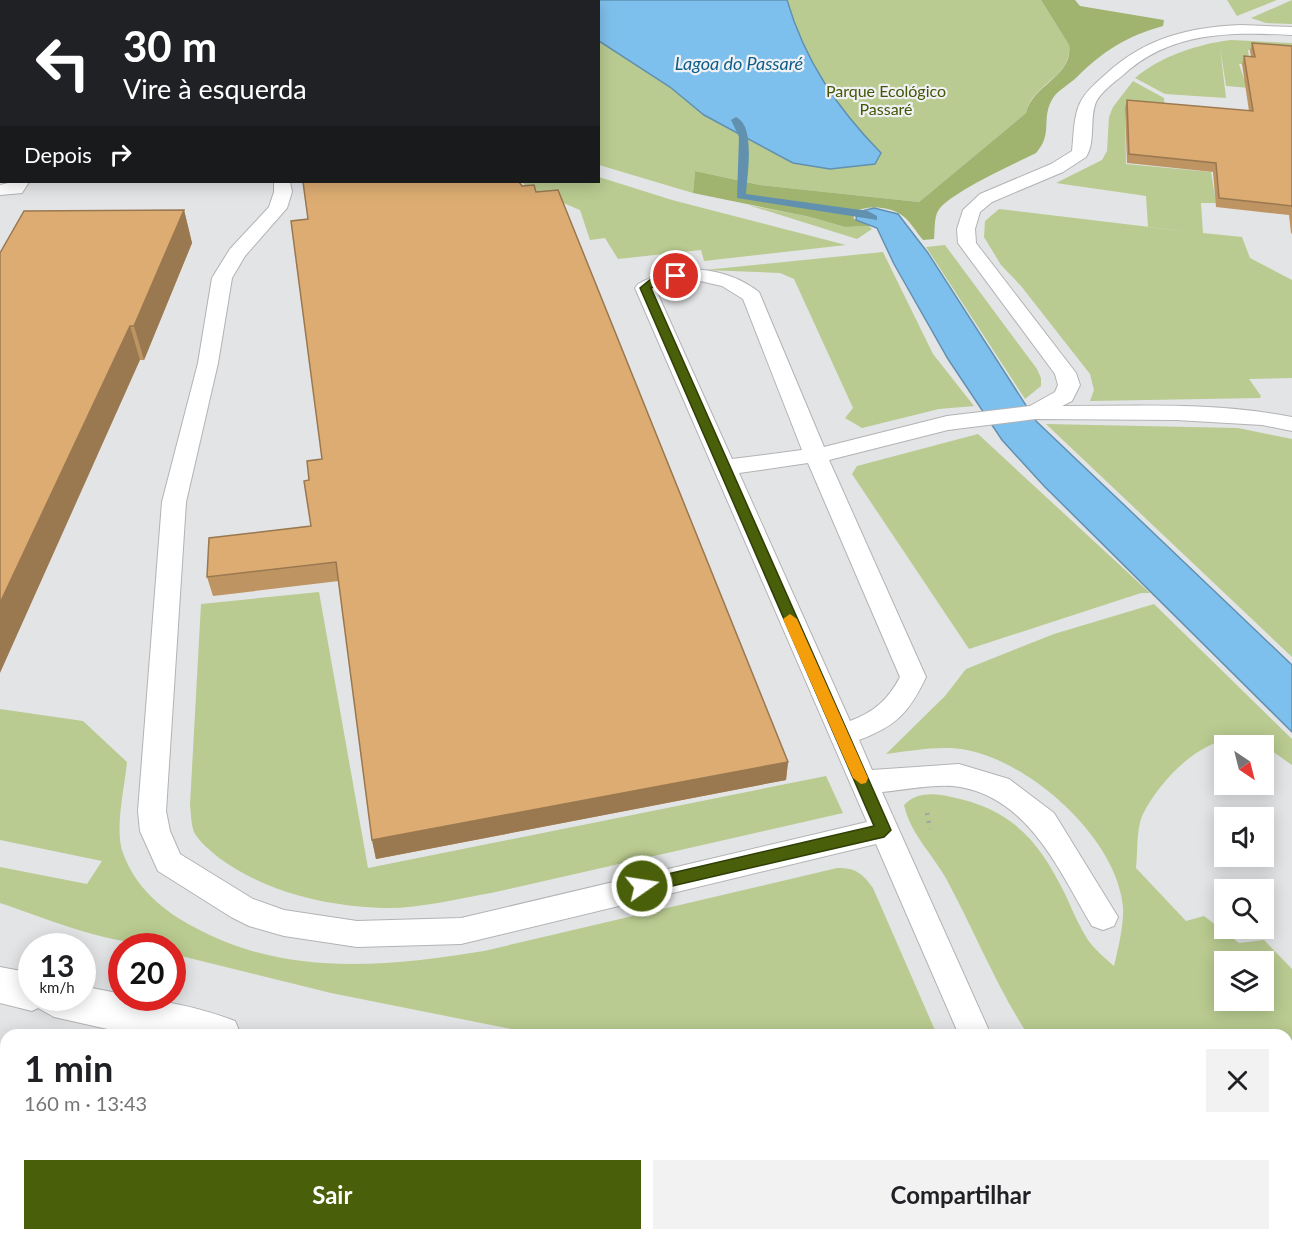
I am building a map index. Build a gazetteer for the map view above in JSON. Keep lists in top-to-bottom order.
{
  "water": ["Lagoa do Passaré"],
  "parks": ["Parque Ecológico Passaré"],
  "north": "bottom right",
  "page": {
    "turn": ["30 m", "Vire à esquerda"],
    "then": "Depois",
    "speed": "13 km/h",
    "limit": "20",
    "heading": ["1 min", "160 m · 13:43"],
    "buttons": ["Sair", "Compartilhar"]
  }
}
